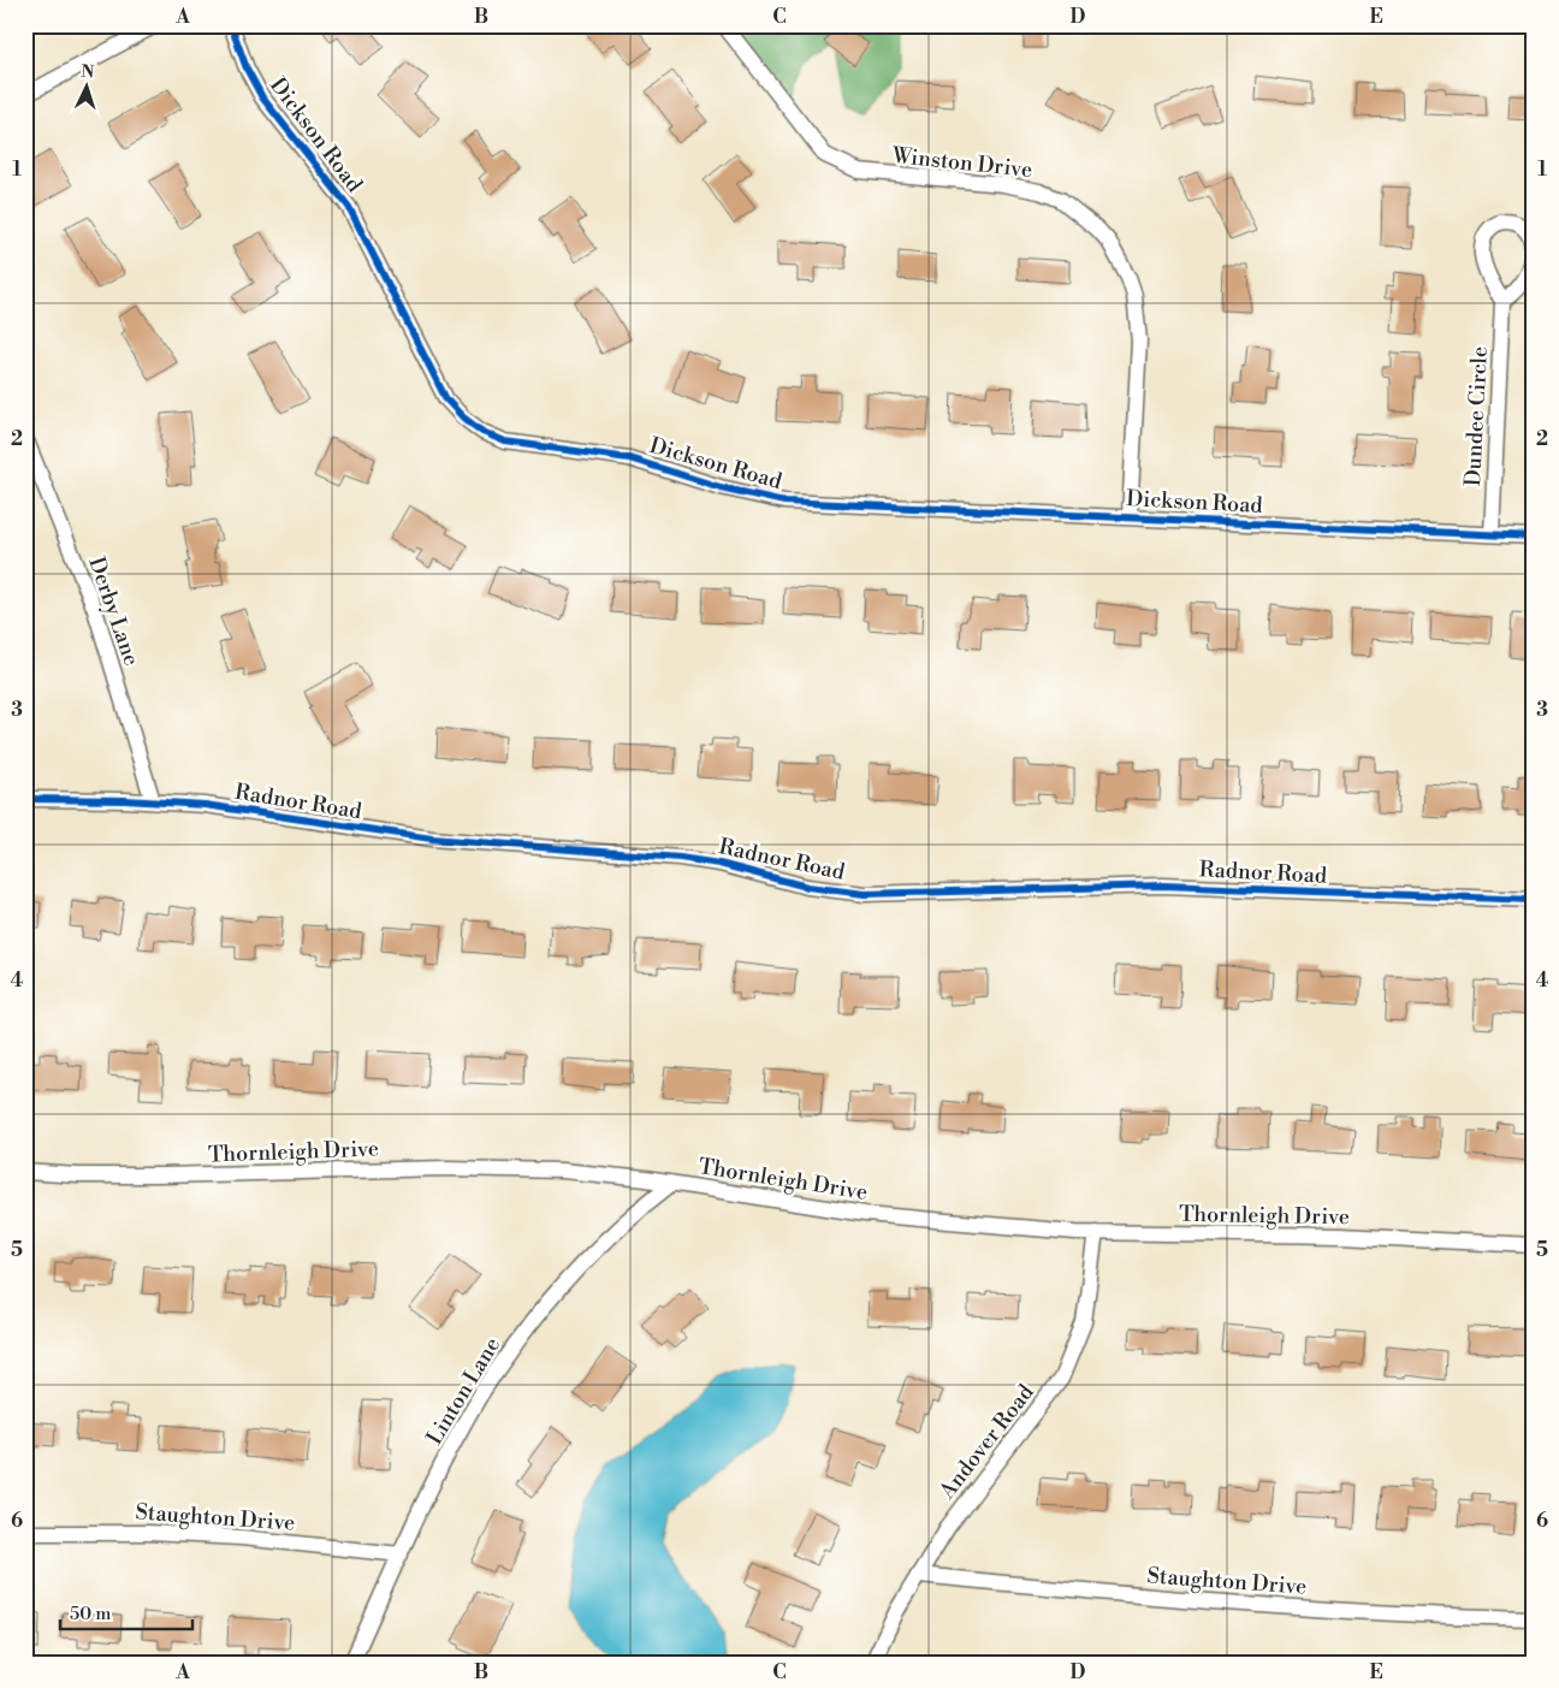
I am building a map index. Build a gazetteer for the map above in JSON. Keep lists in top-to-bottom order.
{
  "streets": {
    "street": [
      "Dickson Road",
      "Winston Drive",
      "Dundee Circle",
      "Derby Lane",
      "Radnor Road",
      "Thornleigh Drive",
      "Linton Lane",
      "Andover Road",
      "Staughton Drive"
    ]
  },
  "crossings": [
    ["Dickson Road", "Winston Drive"],
    ["Dickson Road", "Dundee Circle"],
    ["Derby Lane", "Radnor Road"],
    ["Thornleigh Drive", "Linton Lane"],
    ["Thornleigh Drive", "Andover Road"],
    ["Linton Lane", "Staughton Drive"],
    ["Andover Road", "Staughton Drive"]
  ],
  "scale_bar": "50 m",
  "north": "top",
  "grid": {
    "columns": [
      "A",
      "B",
      "C",
      "D",
      "E"
    ],
    "rows": [
      "1",
      "2",
      "3",
      "4",
      "5",
      "6"
    ]
  }
}
